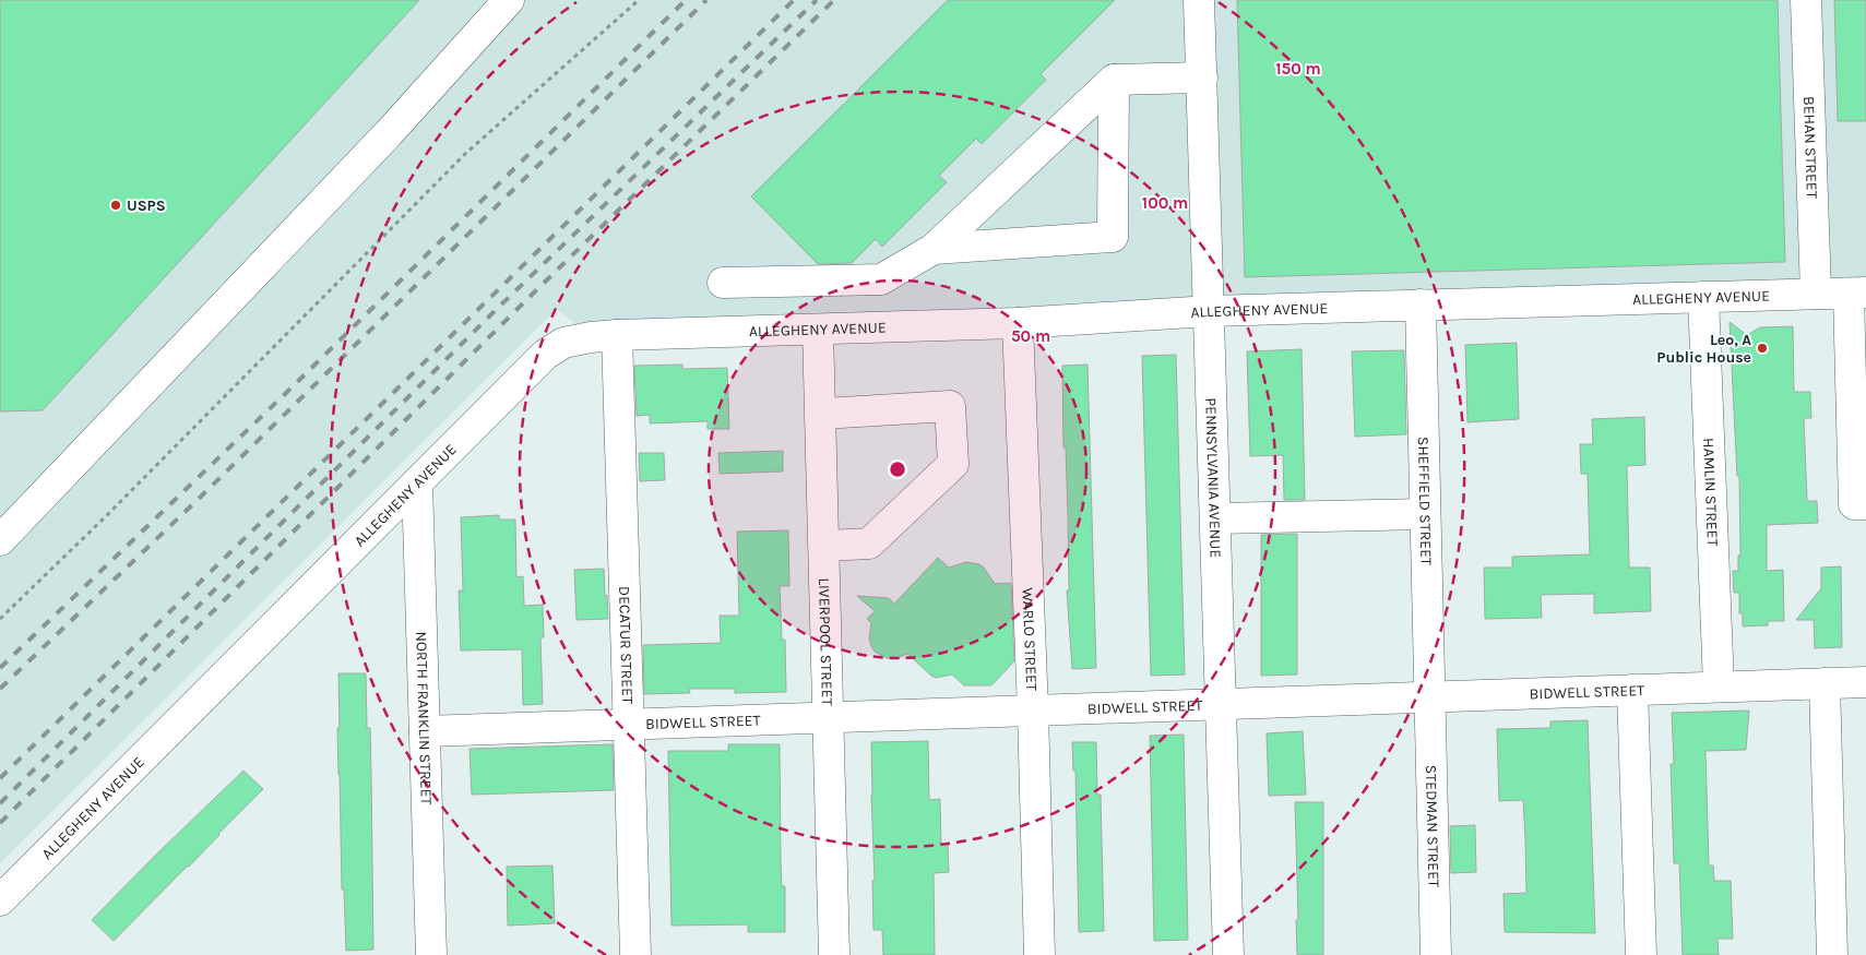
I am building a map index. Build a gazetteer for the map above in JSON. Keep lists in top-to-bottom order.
{
  "streets": {
    "street": [
      "BEHAN STREET",
      "ALLEGHENY AVENUE",
      "PENNSYLVANIA AVENUE",
      "HAMLIN STREET",
      "SHEFFIELD STREET",
      "WARLO STREET",
      "LIVERPOOL STREET",
      "DECATUR STREET",
      "BIDWELL STREET",
      "NORTH FRANKLIN STREET",
      "STEDMAN STREET"
    ]
  },
  "crossings": [
    ["BEHAN STREET", "ALLEGHENY AVENUE"],
    ["ALLEGHENY AVENUE", "PENNSYLVANIA AVENUE"],
    ["ALLEGHENY AVENUE", "HAMLIN STREET"],
    ["ALLEGHENY AVENUE", "SHEFFIELD STREET"],
    ["ALLEGHENY AVENUE", "WARLO STREET"],
    ["ALLEGHENY AVENUE", "LIVERPOOL STREET"],
    ["ALLEGHENY AVENUE", "DECATUR STREET"],
    ["ALLEGHENY AVENUE", "NORTH FRANKLIN STREET"],
    ["PENNSYLVANIA AVENUE", "BIDWELL STREET"],
    ["HAMLIN STREET", "BIDWELL STREET"],
    ["SHEFFIELD STREET", "BIDWELL STREET"],
    ["SHEFFIELD STREET", "STEDMAN STREET"],
    ["WARLO STREET", "BIDWELL STREET"],
    ["LIVERPOOL STREET", "BIDWELL STREET"],
    ["DECATUR STREET", "BIDWELL STREET"],
    ["BIDWELL STREET", "NORTH FRANKLIN STREET"],
    ["BIDWELL STREET", "STEDMAN STREET"]
  ],
  "places": ["USPS", "Leo, A Public House"],
  "rings": ["150 m", "100 m", "50 m"]
}
